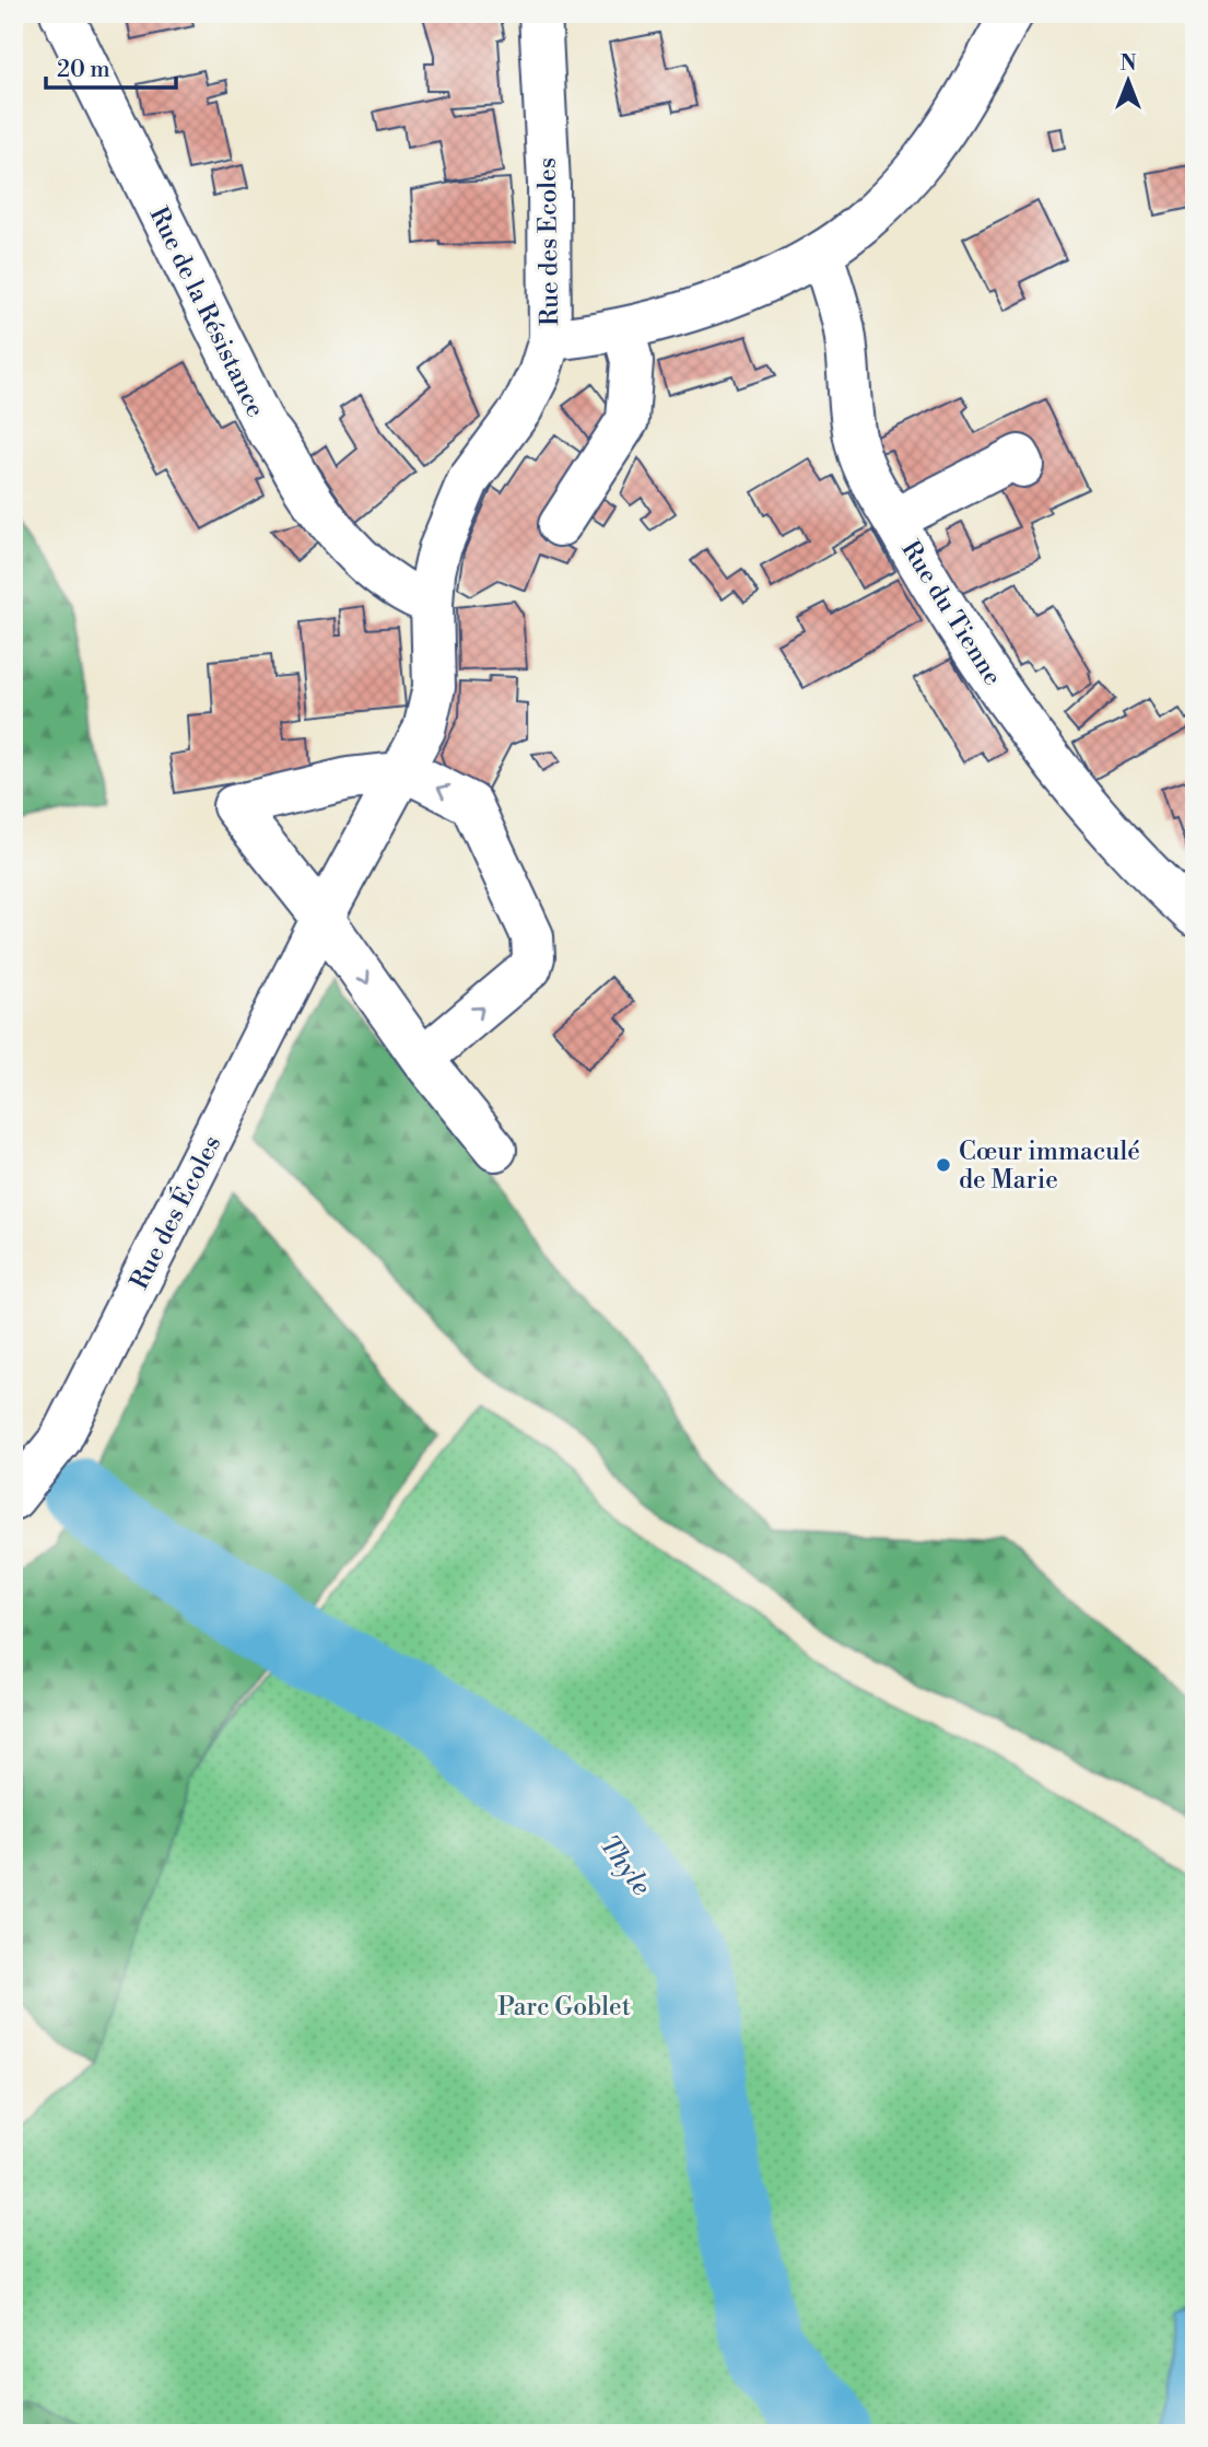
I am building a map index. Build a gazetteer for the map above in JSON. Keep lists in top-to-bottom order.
{
  "streets": {
    "street": [
      "Rue des Ecoles",
      "Rue de la Résistance",
      "Rue du Tienne",
      "Rue des Écoles"
    ]
  },
  "crossings": [
    ["Rue des Ecoles", "Rue de la Résistance"],
    ["Rue des Ecoles", "Rue des Écoles"]
  ],
  "water": ["Thyle"],
  "parks": ["Parc Goblet"],
  "places": ["Cœur immaculé de Marie"],
  "scale_bar": "20 m",
  "north": "top"
}
